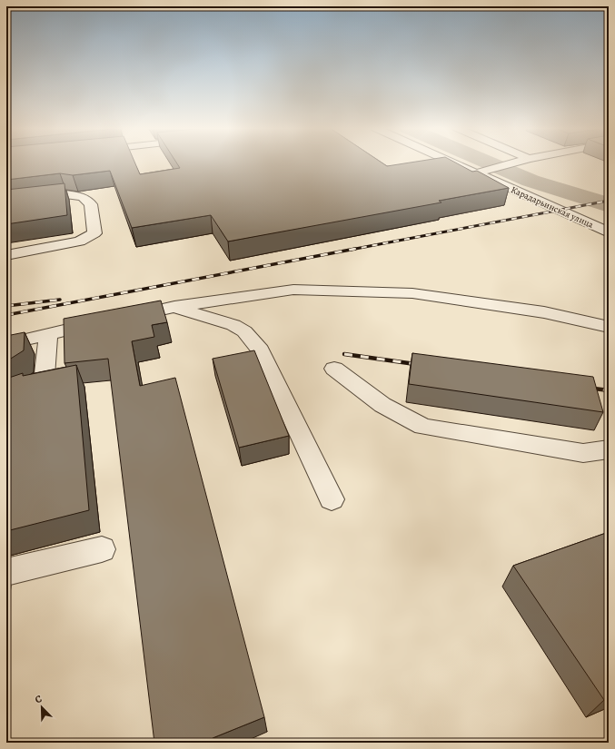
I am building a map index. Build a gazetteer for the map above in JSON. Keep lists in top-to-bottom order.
{
  "streets": {
    "street": ["Карадарьинская улица"]
  },
  "north": "top left"
}
